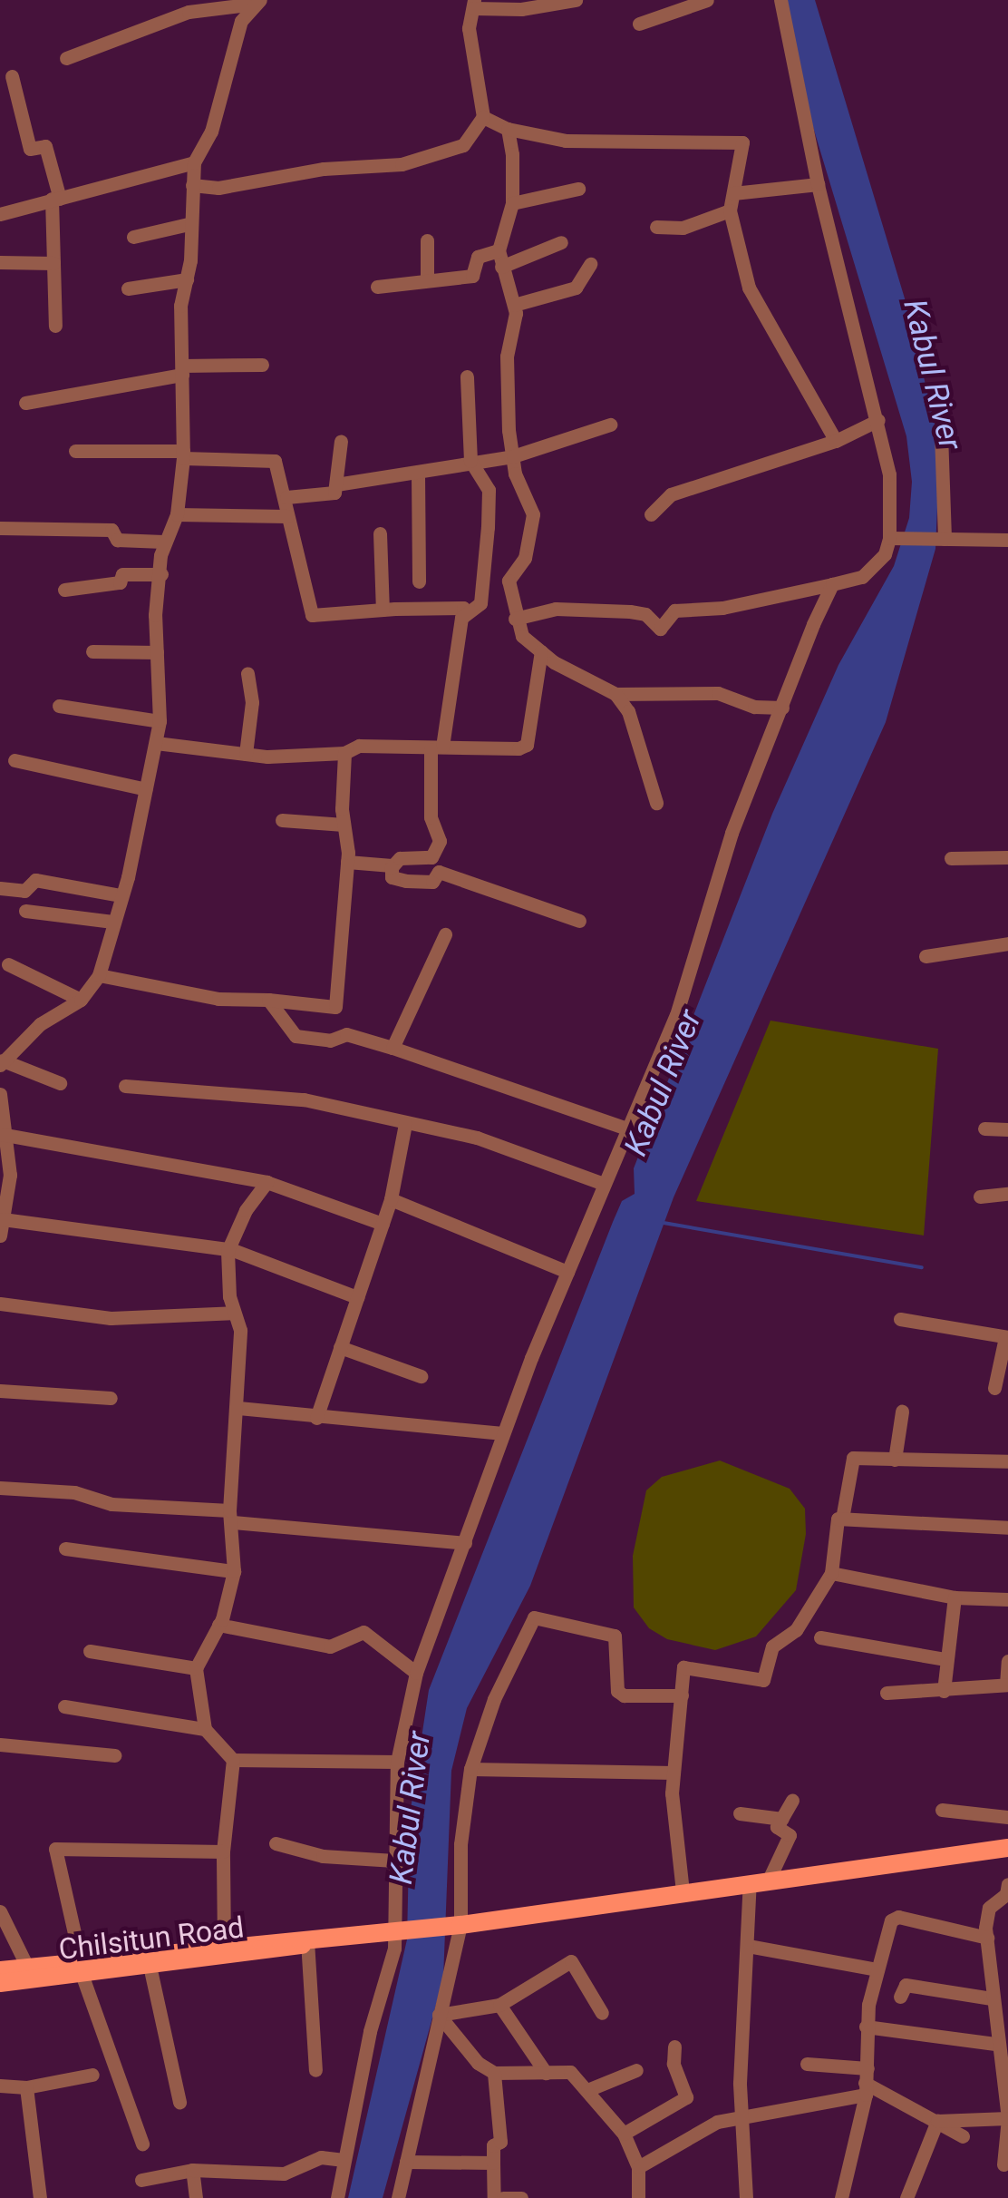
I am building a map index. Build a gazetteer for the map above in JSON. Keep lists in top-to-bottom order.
{
  "streets": {
    "main road": ["Chilsitun Road"]
  },
  "water": ["Kabul River"]
}
